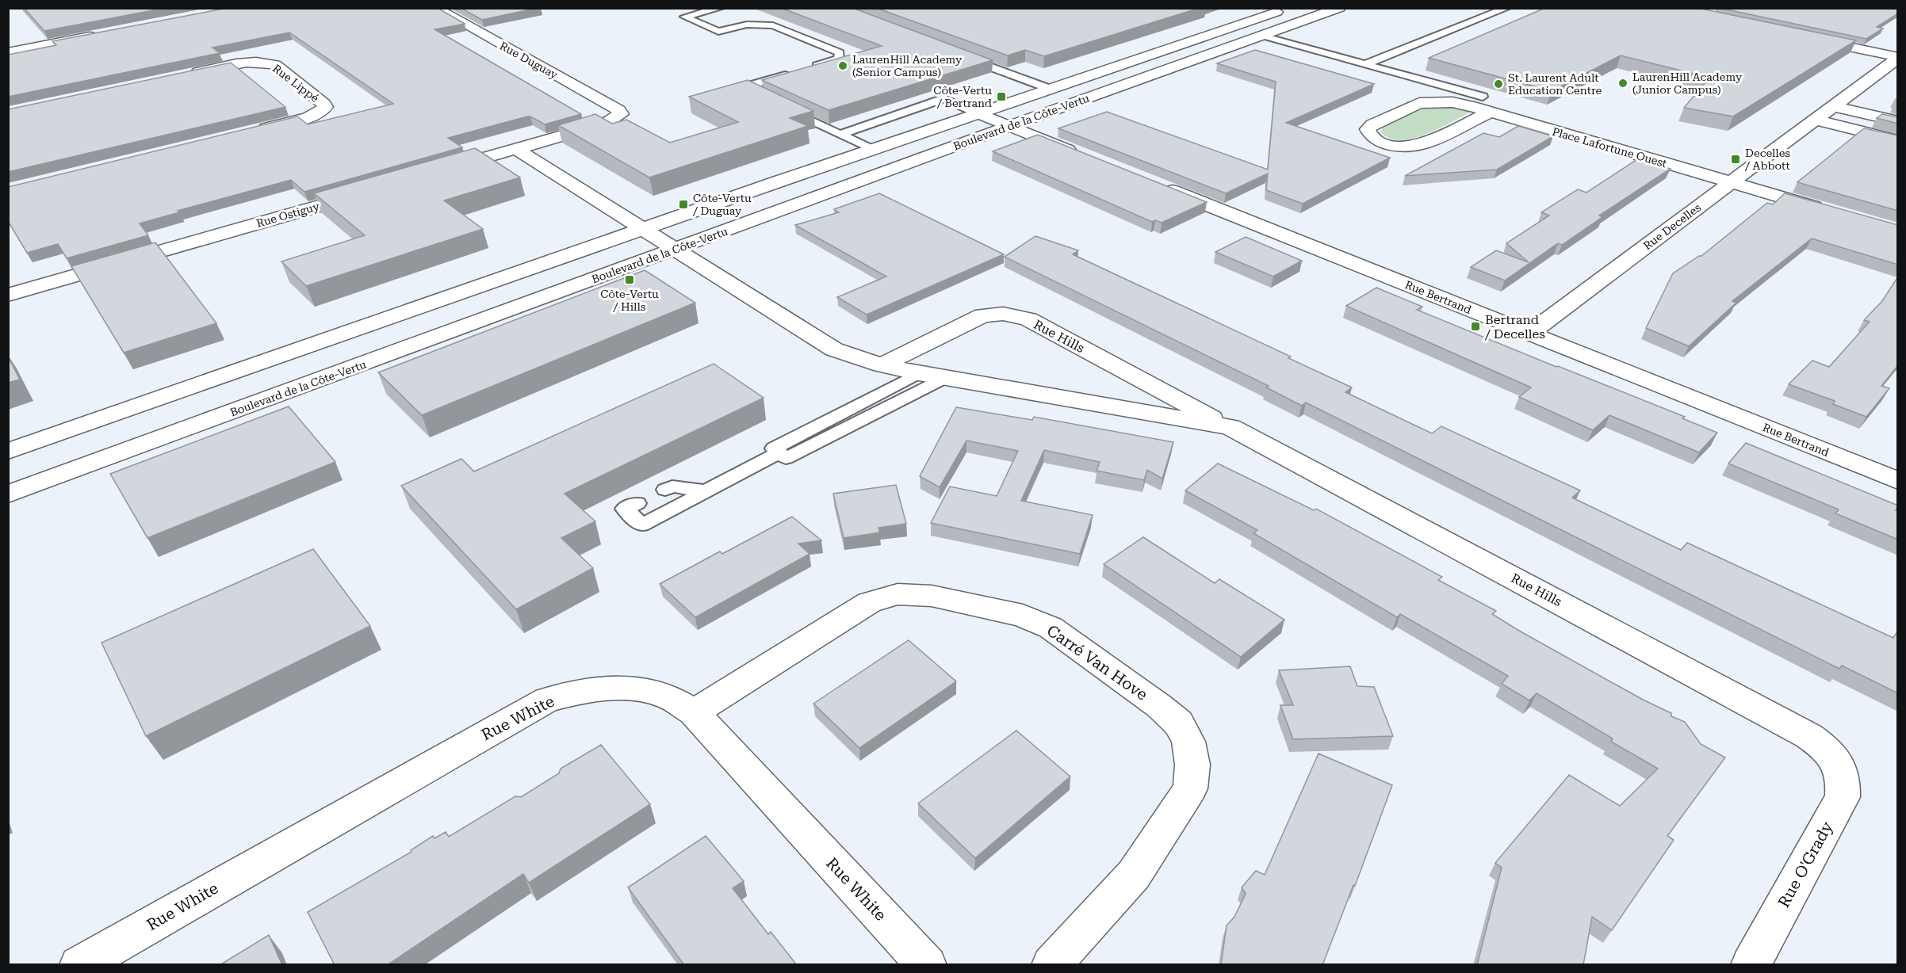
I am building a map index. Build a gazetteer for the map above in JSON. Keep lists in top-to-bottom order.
{
  "streets": {
    "street": [
      "Rue Duguay",
      "Rue Lippé",
      "Boulevard de la Côte-Vertu",
      "Place Lafortune Ouest",
      "Rue Ostiguy",
      "Rue Decelles",
      "Rue Bertrand",
      "Rue Hills",
      "Carré Van Hove",
      "Rue White",
      "Rue O'Grady"
    ]
  },
  "crossings": [
    ["Boulevard de la Côte-Vertu", "Rue Hills"],
    ["Place Lafortune Ouest", "Rue Decelles"],
    ["Rue Decelles", "Rue Bertrand"],
    ["Rue Hills", "Rue O'Grady"],
    ["Carré Van Hove", "Rue White"]
  ],
  "places": {
    "other": ["LaurenHill Academy (Senior Campus)", "LaurenHill Academy (Junior Campus)", "St. Laurent Adult Education Centre"],
    "transit": [
      "Côte-Vertu / Bertrand",
      "Decelles / Abbott",
      "Côte-Vertu / Duguay",
      "Côte-Vertu / Hills",
      "Bertrand / Decelles"
    ]
  }
}
